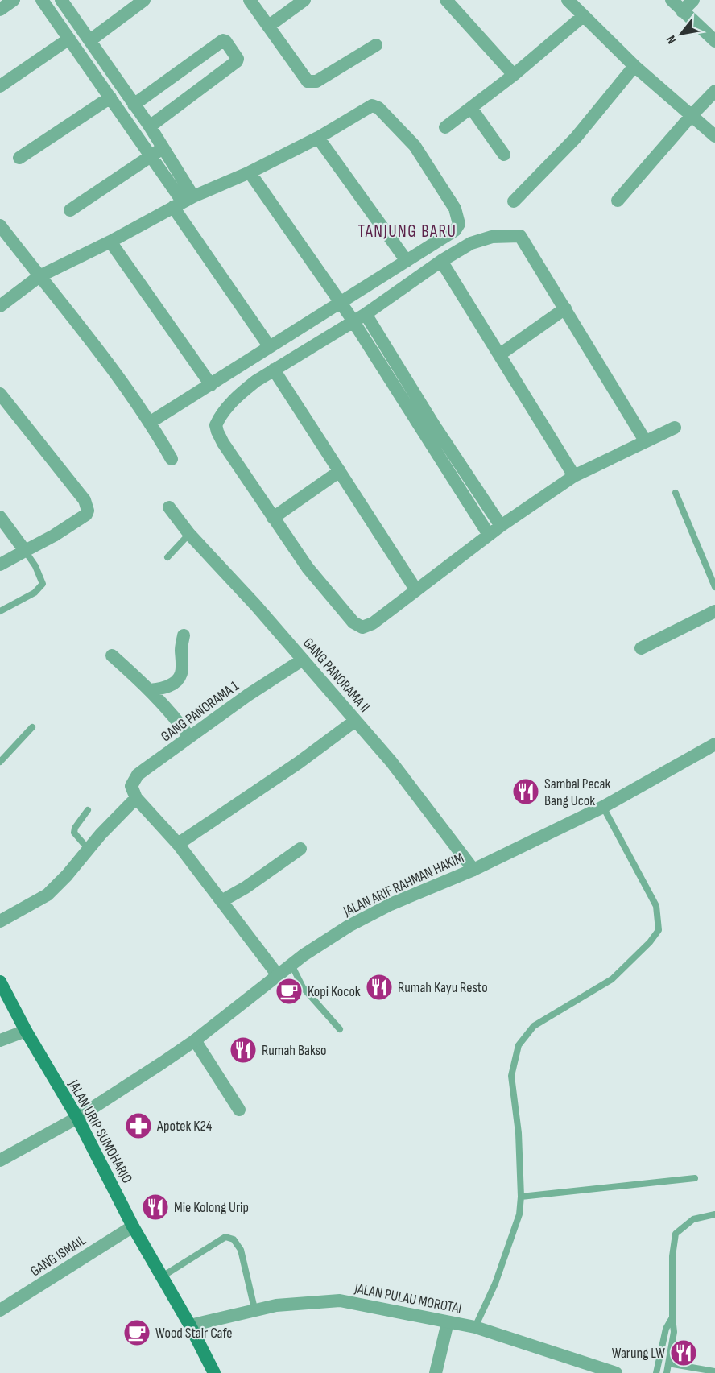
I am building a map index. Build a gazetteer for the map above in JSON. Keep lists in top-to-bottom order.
{
  "streets": {
    "main road": ["JALAN URIP SUMOHARJO"],
    "street": [
      "GANG PANORAMA II",
      "GANG PANORAMA 1",
      "JALAN ARIF RAHMAN HAKIM",
      "GANG ISMAIL",
      "JALAN PULAU MOROTAI"
    ]
  },
  "crossings": [
    ["GANG PANORAMA II", "GANG PANORAMA 1"],
    ["GANG PANORAMA II", "JALAN ARIF RAHMAN HAKIM"],
    ["JALAN ARIF RAHMAN HAKIM", "JALAN URIP SUMOHARJO"],
    ["JALAN URIP SUMOHARJO", "GANG ISMAIL"],
    ["JALAN URIP SUMOHARJO", "JALAN PULAU MOROTAI"]
  ],
  "districts": ["TANJUNG BARU"],
  "places": {
    "restaurant": [
      "Sambal Pecak Bang Ucok",
      "Rumah Kayu Resto",
      "Rumah Bakso",
      "Mie Kolong Urip",
      "Warung LW"
    ],
    "cafe": ["Kopi Kocok", "Wood Stair Cafe"],
    "pharmacy": ["Apotek K24"]
  },
  "north": "bottom left"
}
